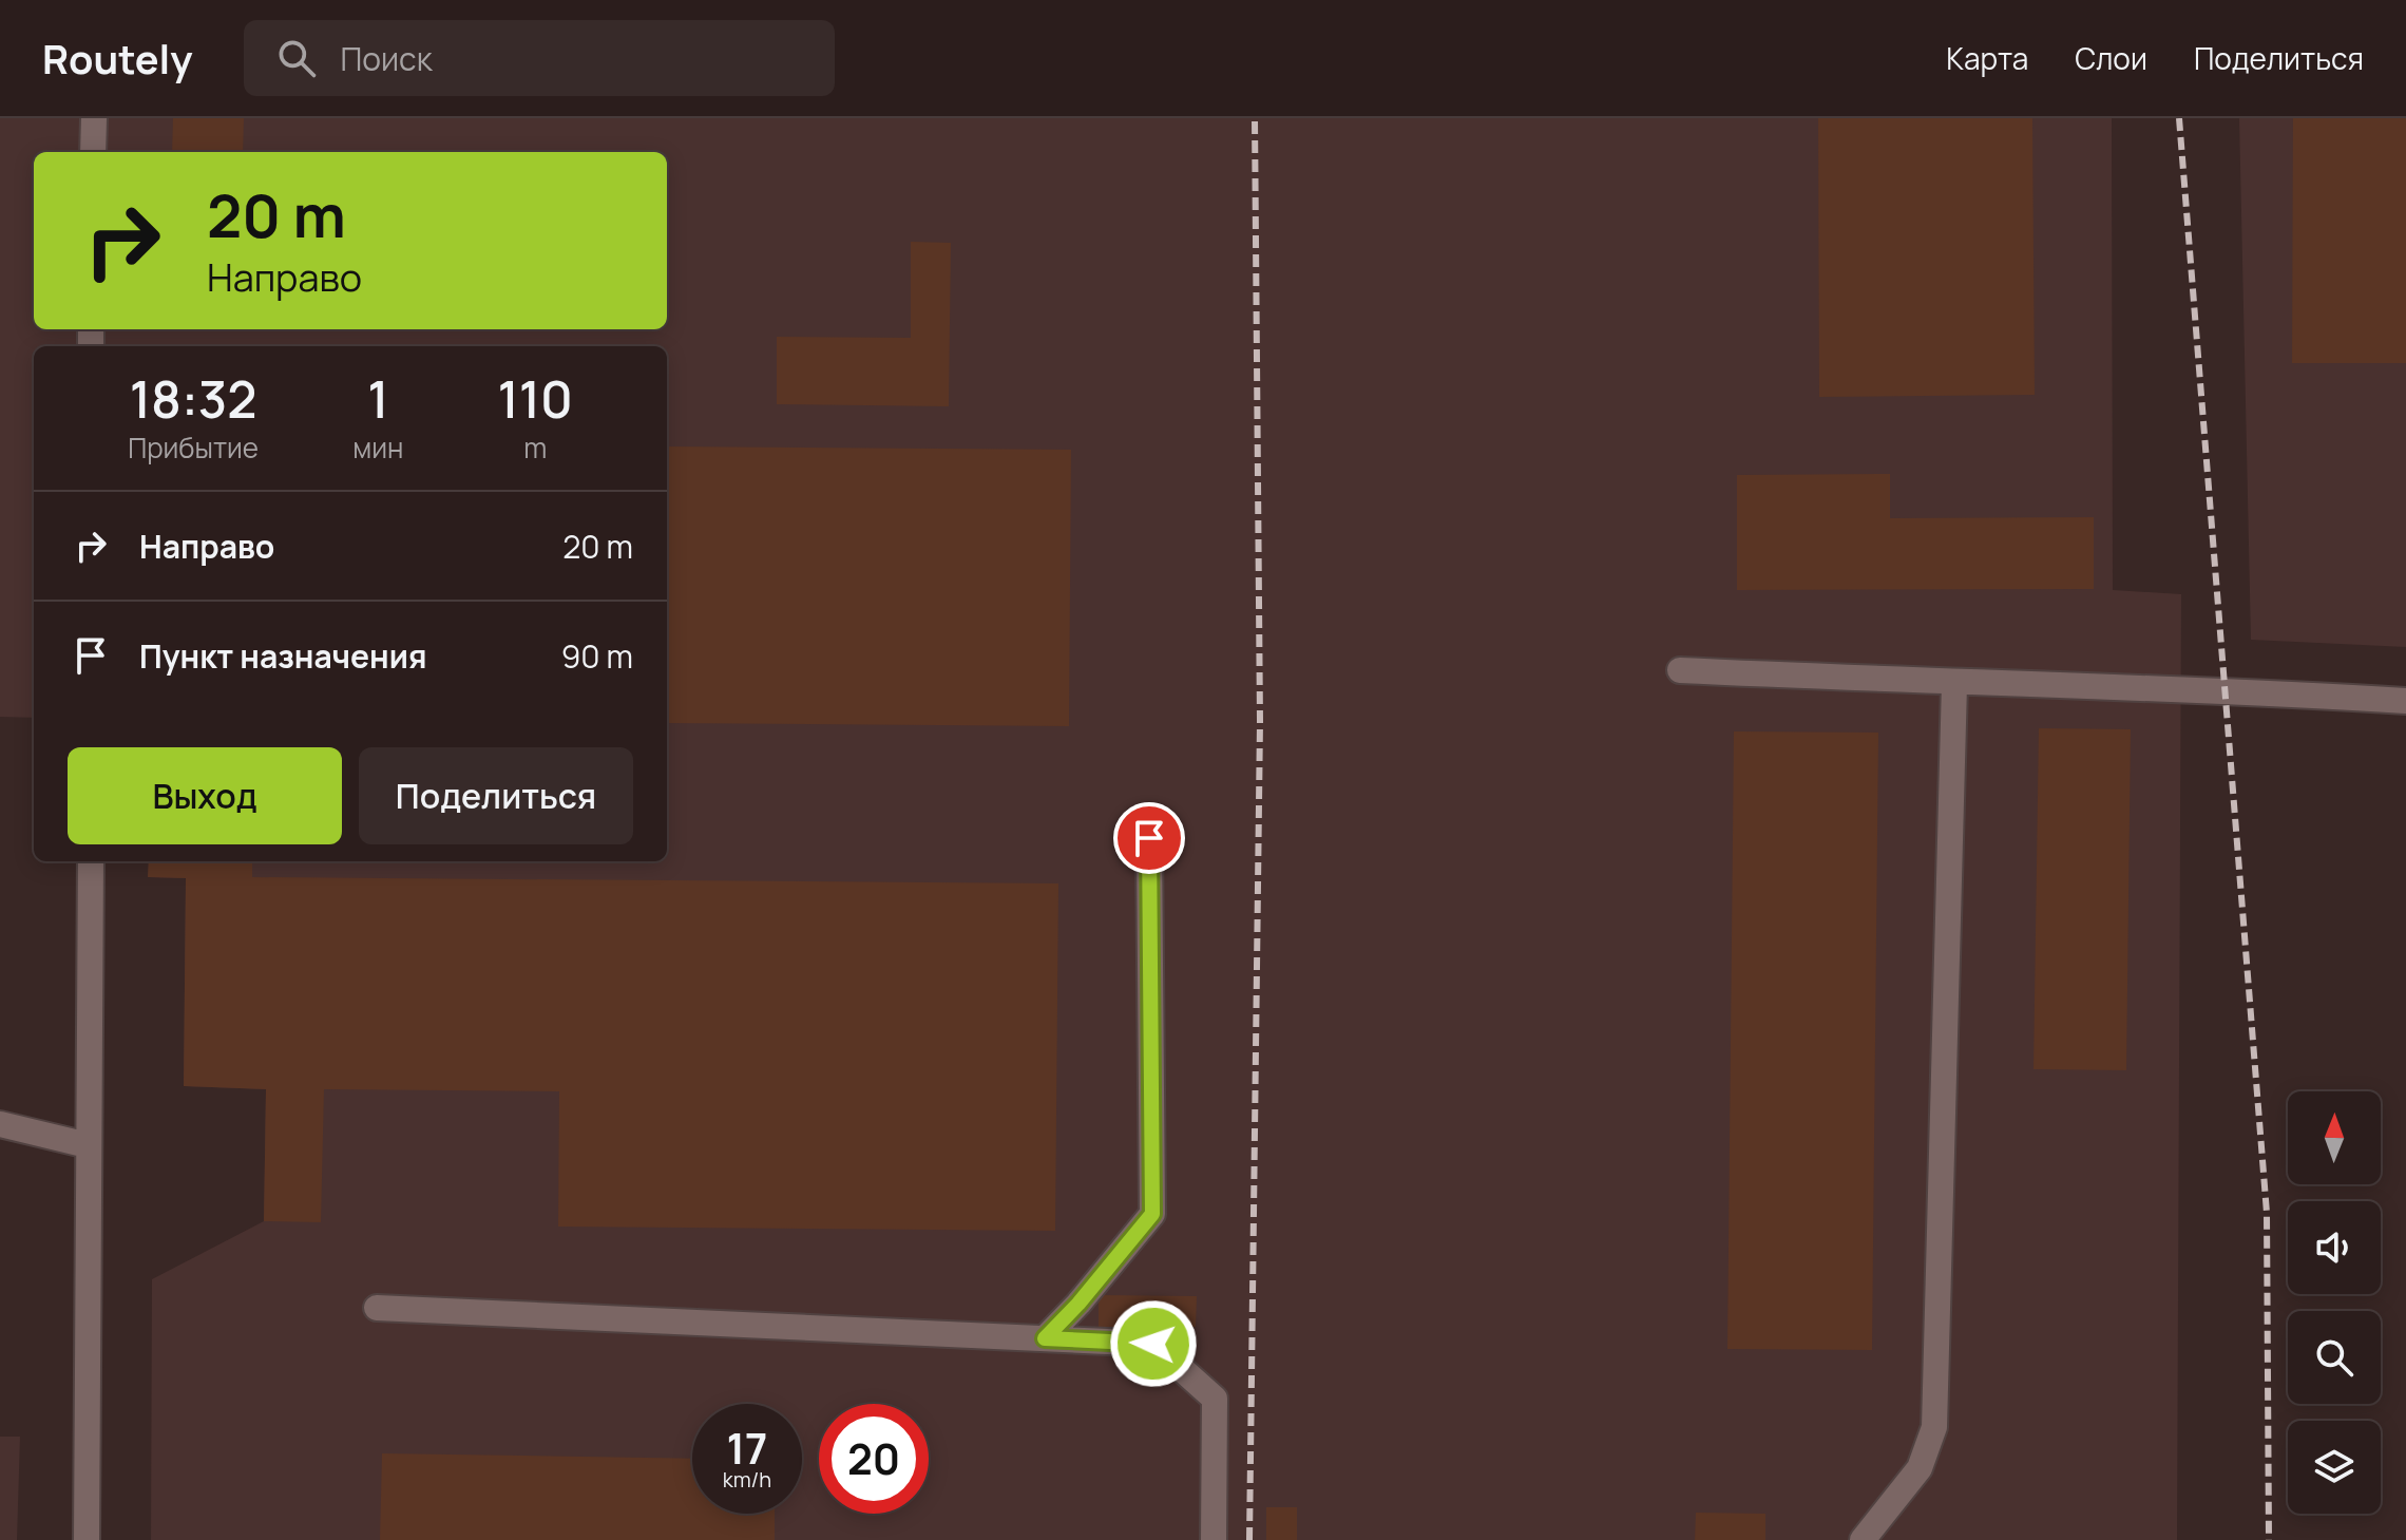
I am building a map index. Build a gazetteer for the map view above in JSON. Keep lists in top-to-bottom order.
{
  "north": "top",
  "page": {
    "header": "Routely",
    "search": "Поиск",
    "nav": ["Карта", "Слои", "Поделиться"],
    "turn": ["20 m", "Направо"],
    "eta": [
      "18:32",
      "Прибытие",
      "1",
      "мин",
      "110",
      "m"
    ],
    "list": [
      {
        "name": "Направо",
        "value": "20 m"
      },
      {
        "name": "Пункт назначения",
        "value": "90 m"
      }
    ],
    "buttons": ["Выход", "Поделиться"],
    "speed": "17 km/h",
    "limit": "20"
  }
}
